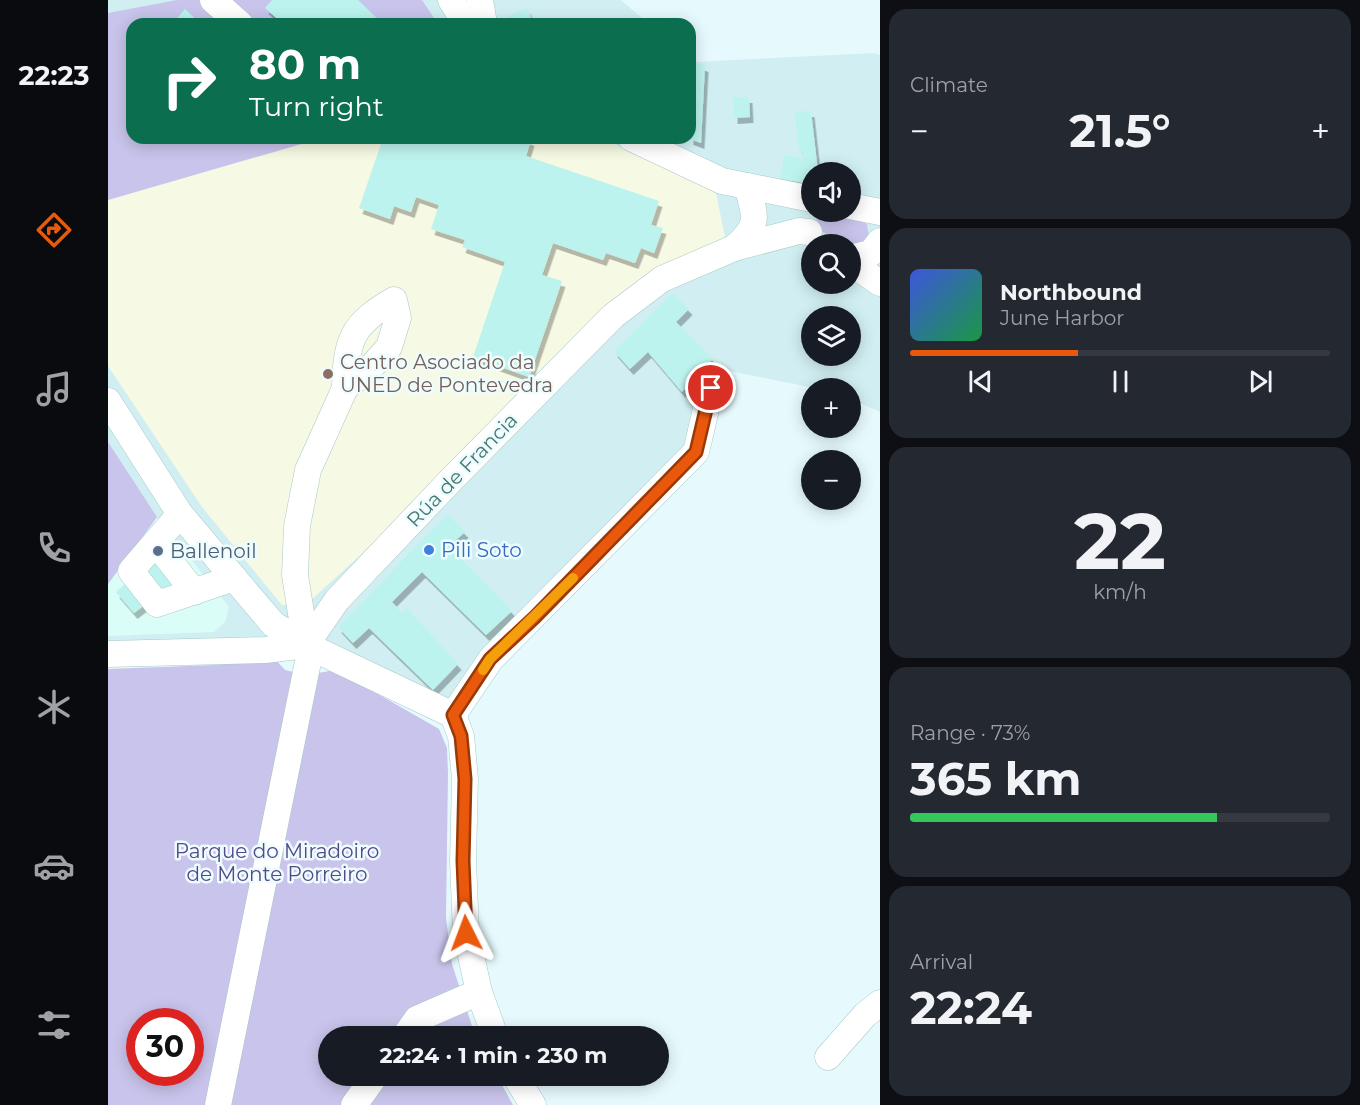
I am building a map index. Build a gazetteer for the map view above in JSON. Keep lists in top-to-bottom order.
{
  "streets": {
    "street": ["Rúa de Francia"]
  },
  "parks": ["Parque do Miradoiro de Monte Porreiro"],
  "places": ["Centro Asociado da UNED de Pontevedra", "Pili Soto", "Ballenoil"],
  "page": {
    "tabs": "22:23",
    "tile": [
      "Climate",
      ["22", "km/h"],
      ["Range · 73%", "365 km"],
      ["Arrival", "22:24"]
    ],
    "turn": ["80 m", "Turn right"],
    "heat": ["−", "21.5°", "+"],
    "map_buttons": ["+", "−"],
    "song": ["Northbound", "June Harbor"],
    "limit": "30",
    "trip": "22:24 · 1 min · 230 m"
  }
}
